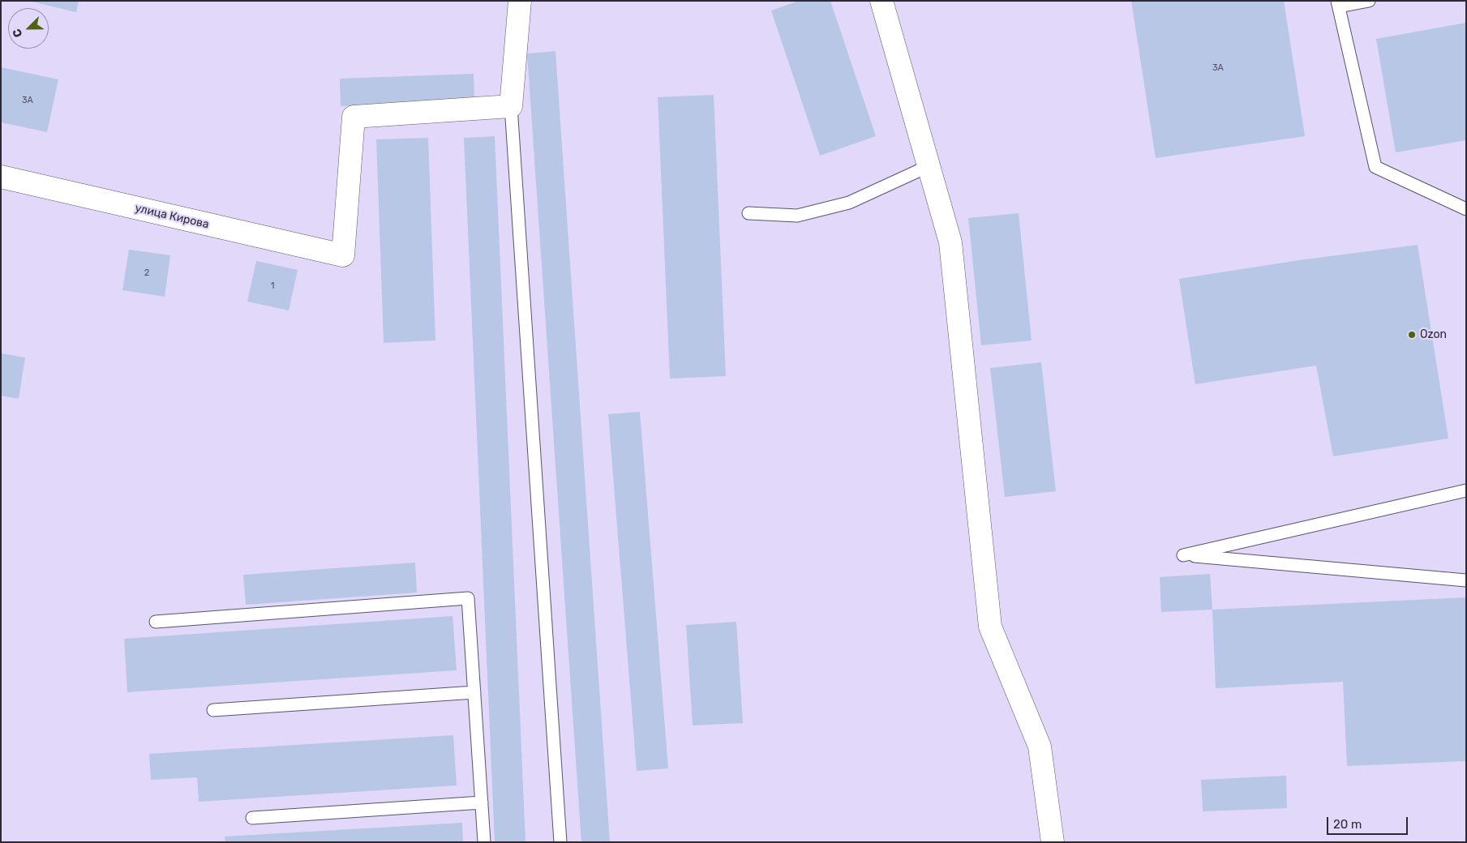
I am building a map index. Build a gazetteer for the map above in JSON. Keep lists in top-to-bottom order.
{
  "streets": {
    "street": ["улица Кирова"]
  },
  "places": ["Ozon"],
  "house_numbers": [
    "3А",
    "3А",
    "2",
    "1"
  ],
  "scale_bar": "20 m",
  "north": "bottom left"
}
